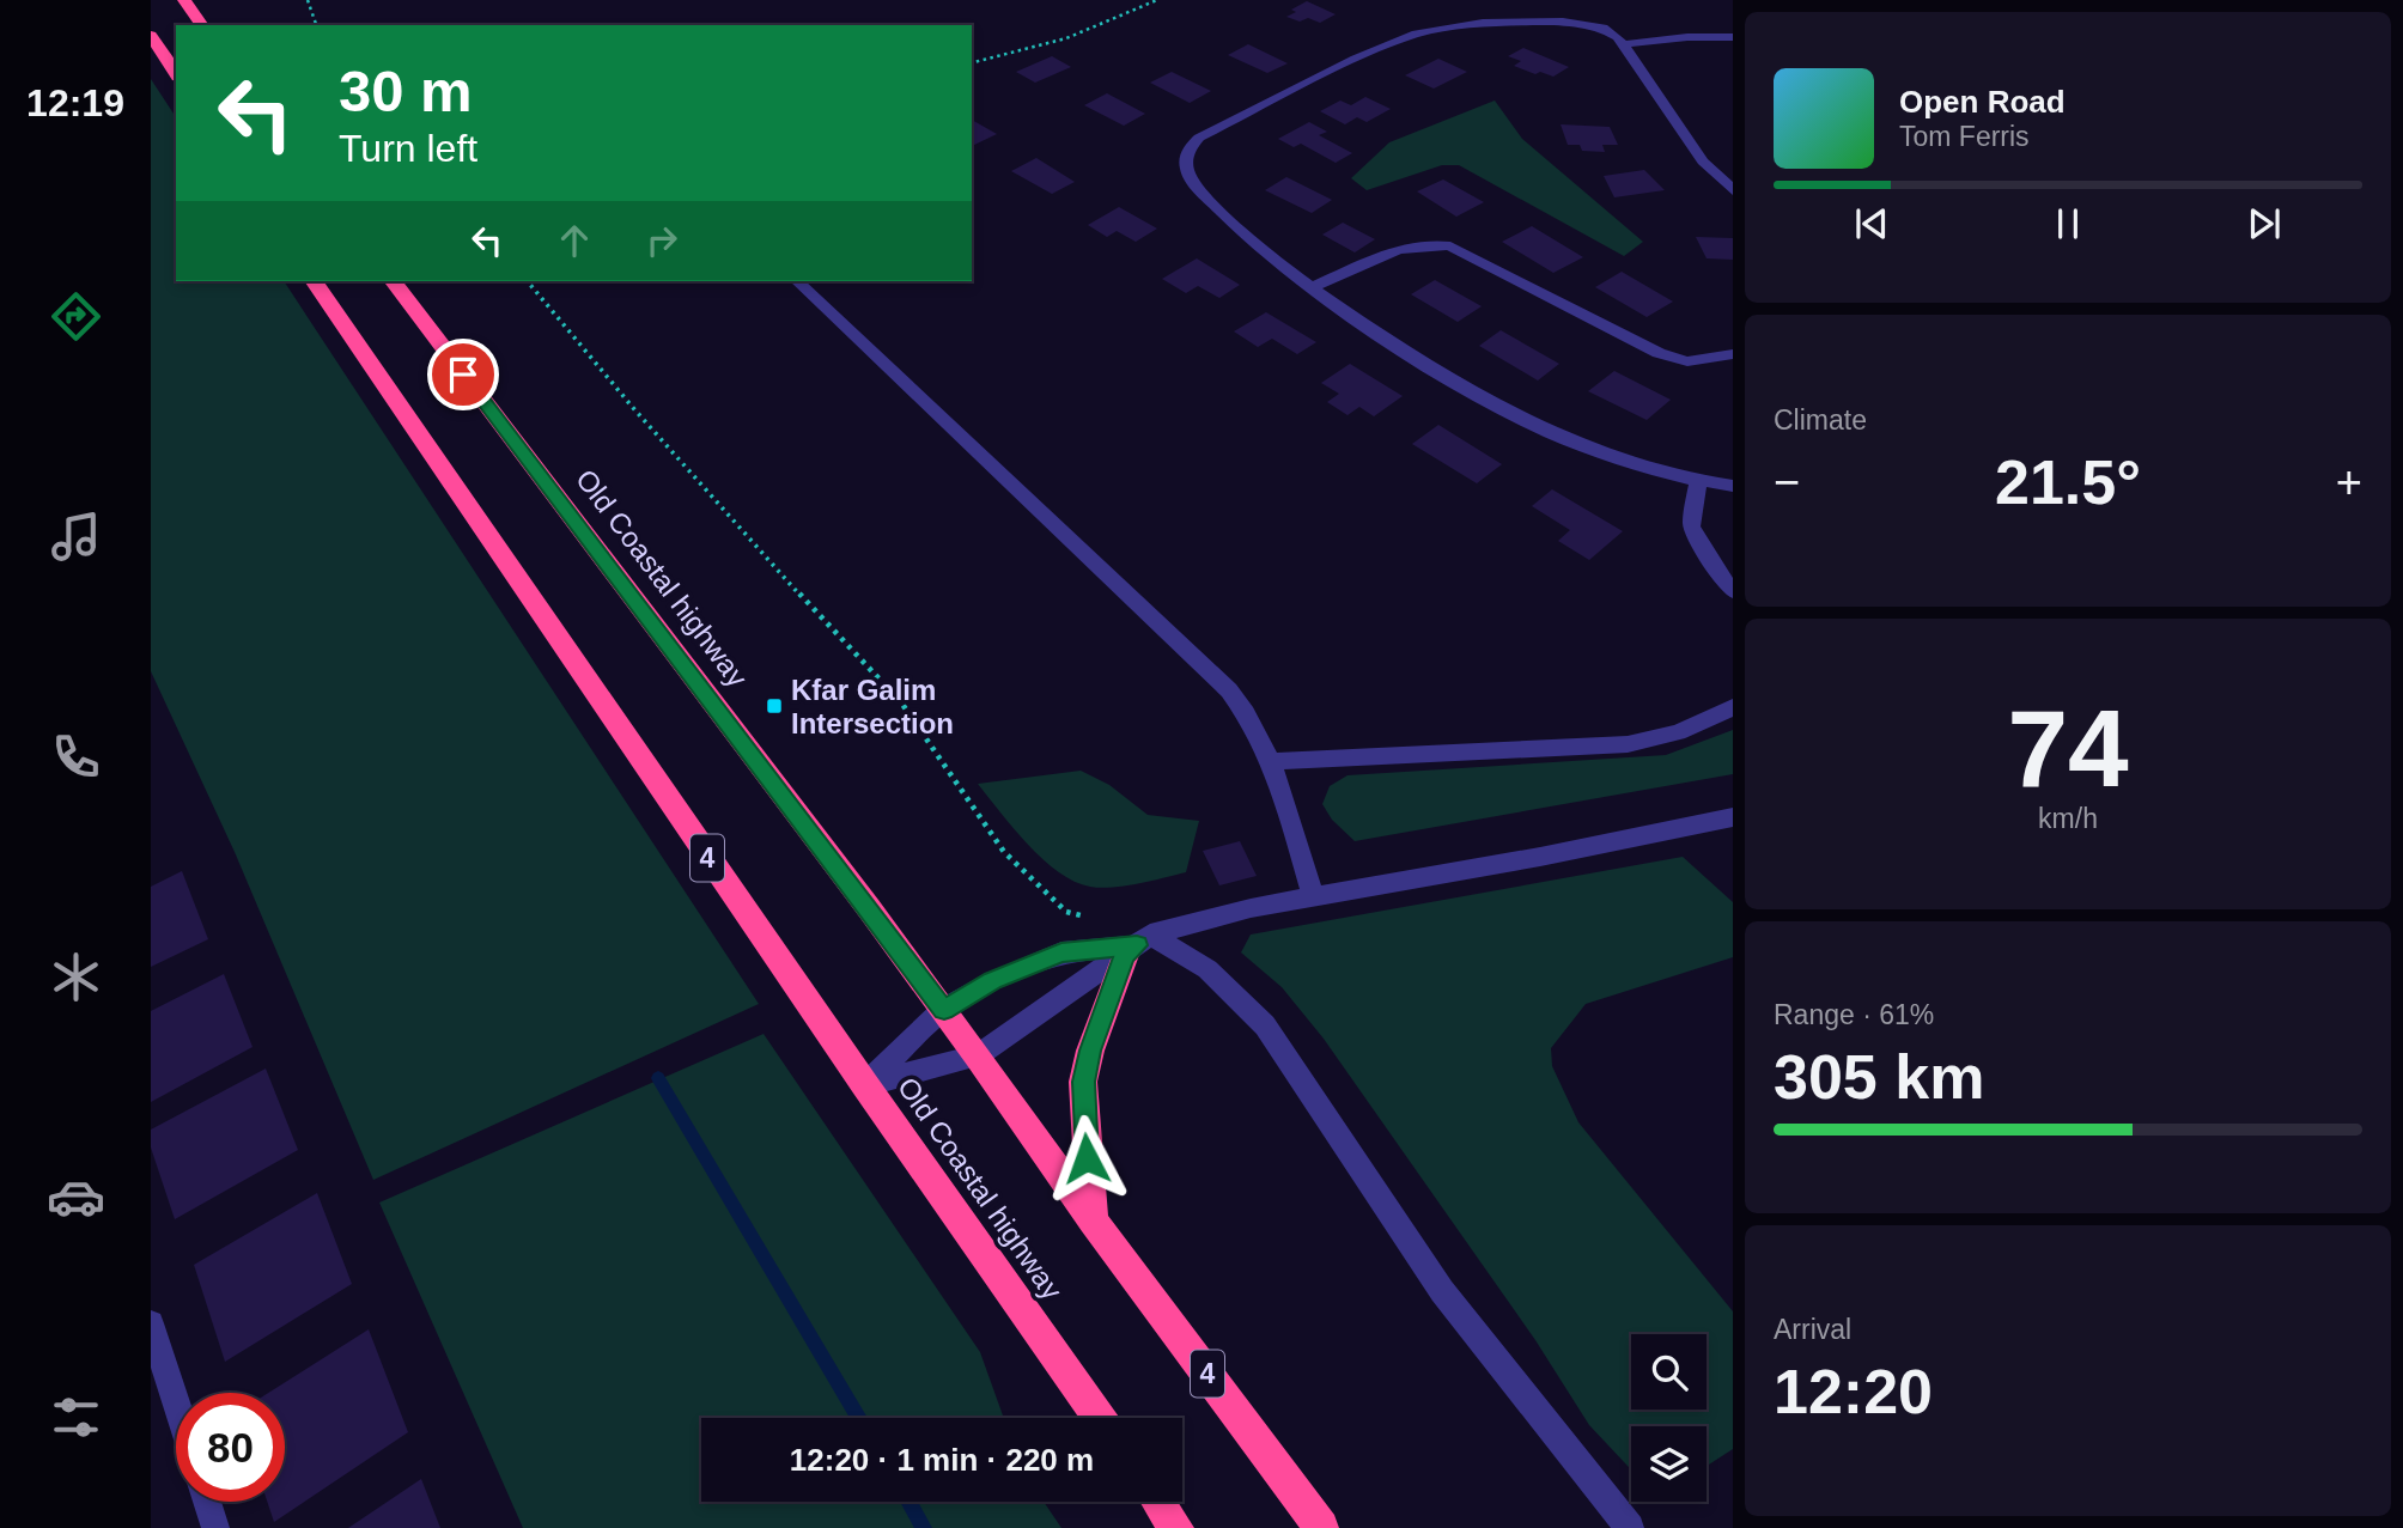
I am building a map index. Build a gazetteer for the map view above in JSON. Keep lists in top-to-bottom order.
{
  "streets": {
    "highway": ["Old Coastal highway", "4"]
  },
  "places": {
    "transit": ["Kfar Galim Intersection"]
  },
  "page": {
    "tabs": "12:19",
    "turn": ["30 m", "Turn left"],
    "song": ["Open Road", "Tom Ferris"],
    "tile": [
      "Climate",
      ["74", "km/h"],
      ["Range · 61%", "305 km"],
      ["Arrival", "12:20"]
    ],
    "heat": ["−", "21.5°", "+"],
    "limit": "80",
    "trip": "12:20 · 1 min · 220 m"
  }
}
